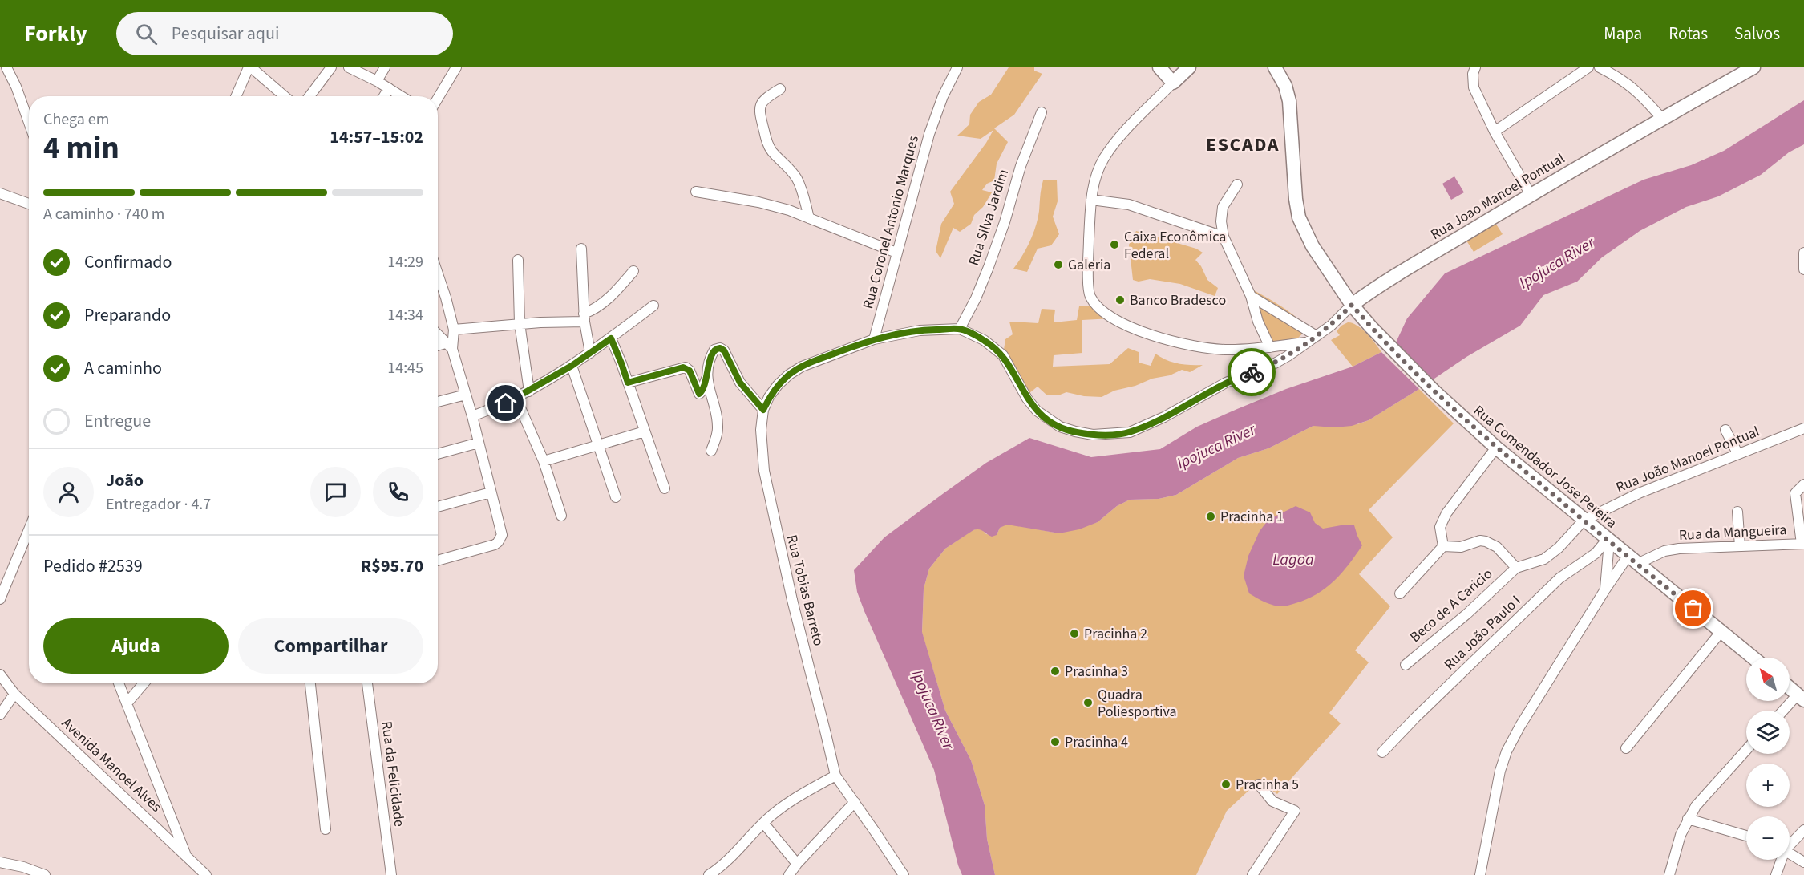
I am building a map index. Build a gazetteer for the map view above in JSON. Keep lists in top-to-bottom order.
{
  "streets": {
    "street": [
      "Rua Joao Manoel Pontual",
      "Rua Silva Jardim",
      "Rua Coronel Antonio Marques",
      "Rua João Manoel Pontual",
      "Rua Comendador Jose Pereira",
      "Rua da Mangueira",
      "Rua Tobias Barreto",
      "Beco de A Caricio",
      "Rua João Paulo I",
      "Avenida Manoel Alves",
      "Rua da Felicidade"
    ]
  },
  "crossings": [
    ["Rua Joao Manoel Pontual", "Rua Comendador Jose Pereira"],
    ["Rua João Manoel Pontual", "Rua Comendador Jose Pereira"],
    ["Rua Comendador Jose Pereira", "Rua da Mangueira"],
    ["Rua Comendador Jose Pereira", "Rua João Paulo I"]
  ],
  "districts": ["ESCADA"],
  "water": ["Ipojuca River", "Lagoa"],
  "places": [
    "Caixa Econômica Federal",
    "Galeria",
    "Banco Bradesco",
    "Pracinha 1",
    "Pracinha 2",
    "Pracinha 3",
    "Quadra Poliesportiva",
    "Pracinha 4",
    "Pracinha 5"
  ],
  "north": "top left",
  "page": {
    "header": "Forkly",
    "search": "Pesquisar aqui",
    "nav": ["Mapa", "Rotas", "Salvos"],
    "heading": ["4 min", "Chega em", "14:57–15:02"],
    "panel": [
      "João",
      "Entregador · 4.7",
      "Pedido #2539",
      "R$95.70"
    ],
    "bar": "A caminho · 740 m",
    "list": [
      ["Confirmado", "14:29"],
      ["Preparando", "14:34"],
      ["A caminho", "14:45"],
      "Entregue"
    ],
    "buttons": ["Ajuda", "Compartilhar"],
    "map_buttons": ["+", "−"]
  }
}
